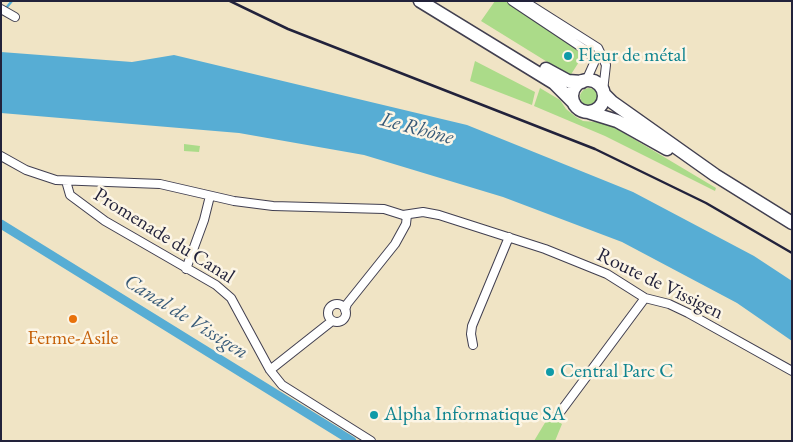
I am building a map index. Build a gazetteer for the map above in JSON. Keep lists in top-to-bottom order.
{
  "streets": {
    "street": ["Promenade du Canal", "Route de Vissigen"]
  },
  "crossings": [
    ["Promenade du Canal", "Route de Vissigen"]
  ],
  "water": ["Le Rhône", "Canal de Vissigen"],
  "places": [
    "Fleur de métal",
    "Ferme-Asile",
    "Central Parc C",
    "Alpha Informatique SA"
  ]
}
